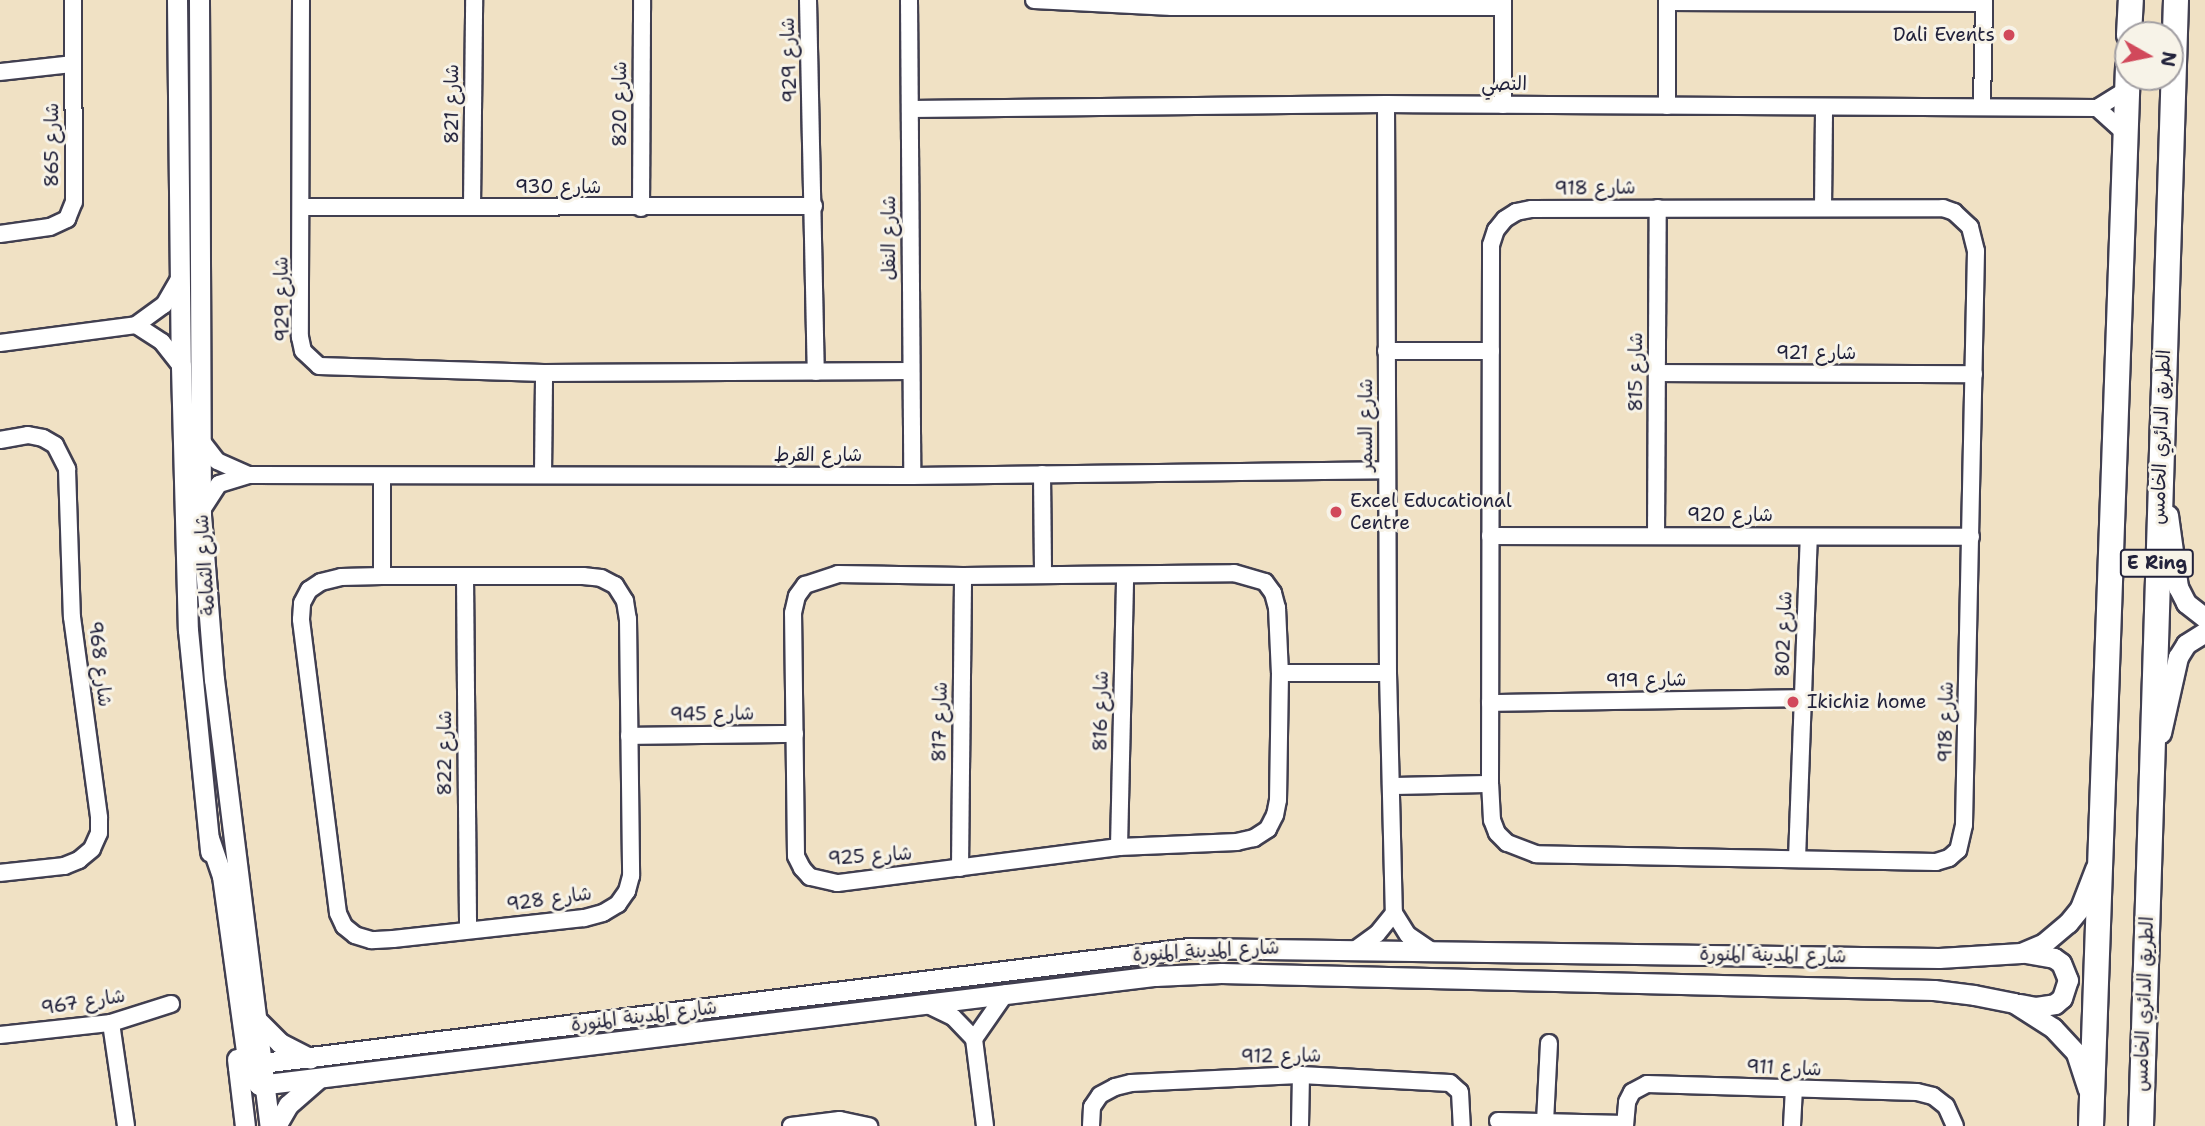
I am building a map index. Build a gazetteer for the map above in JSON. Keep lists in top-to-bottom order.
{
  "streets": {
    "main road": ["الطريق الدائري الخامس", "E Ring"],
    "street": [
      "شارع 929",
      "النصي",
      "شارع 821",
      "شارع 820",
      "شارع 865",
      "شارع 930",
      "شارع 918",
      "شارع النفل",
      "شارع 921",
      "شارع 815",
      "شارع السمر",
      "شارع القرط",
      "شارع 920",
      "شارع الثمامة",
      "شارع 802",
      "شارع 968",
      "شارع 919",
      "شارع 816",
      "شارع 945",
      "شارع 817",
      "شارع 822",
      "شارع 925",
      "شارع 928",
      "شارع المدينة المنورة",
      "شارع 967",
      "شارع 912",
      "شارع 911"
    ]
  },
  "crossings": [
    ["شارع 929", "شارع 930"],
    ["شارع 929", "شارع النفل"],
    ["النصي", "شارع النفل"],
    ["النصي", "شارع السمر"],
    ["شارع 821", "شارع 930"],
    ["شارع 820", "شارع 930"],
    ["شارع 918", "شارع 921"],
    ["شارع 918", "شارع 815"],
    ["شارع 918", "شارع 920"],
    ["شارع 918", "شارع 802"],
    ["شارع 918", "شارع 919"],
    ["شارع النفل", "شارع القرط"],
    ["شارع 921", "شارع 815"],
    ["شارع 815", "شارع 920"],
    ["شارع السمر", "شارع القرط"],
    ["شارع القرط", "شارع الثمامة"],
    ["شارع 920", "شارع 802"],
    ["E Ring", "شارع المدينة المنورة"],
    ["شارع الثمامة", "شارع المدينة المنورة"],
    ["شارع 802", "شارع 919"],
    ["شارع 816", "شارع 925"],
    ["شارع 945", "شارع 925"],
    ["شارع 945", "شارع 928"],
    ["شارع 817", "شارع 925"],
    ["شارع 822", "شارع 928"]
  ],
  "places": ["Dali Events", "Excel Educational Centre", "Ikichiz home"],
  "north": "right"
}
